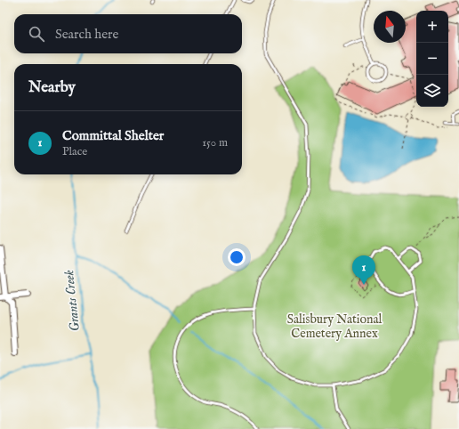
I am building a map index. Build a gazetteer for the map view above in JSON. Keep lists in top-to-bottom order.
{
  "water": ["Grants Creek"],
  "parks": ["Salisbury National Cemetery Annex"],
  "north": "top",
  "page": {
    "map_buttons": ["+", "−"],
    "search": "Search here",
    "heading": "Nearby",
    "list": [
      {
        "mark": "1",
        "name": "Committal Shelter",
        "note": "Place",
        "value": "150 m"
      }
    ],
    "pins": "1"
  }
}
